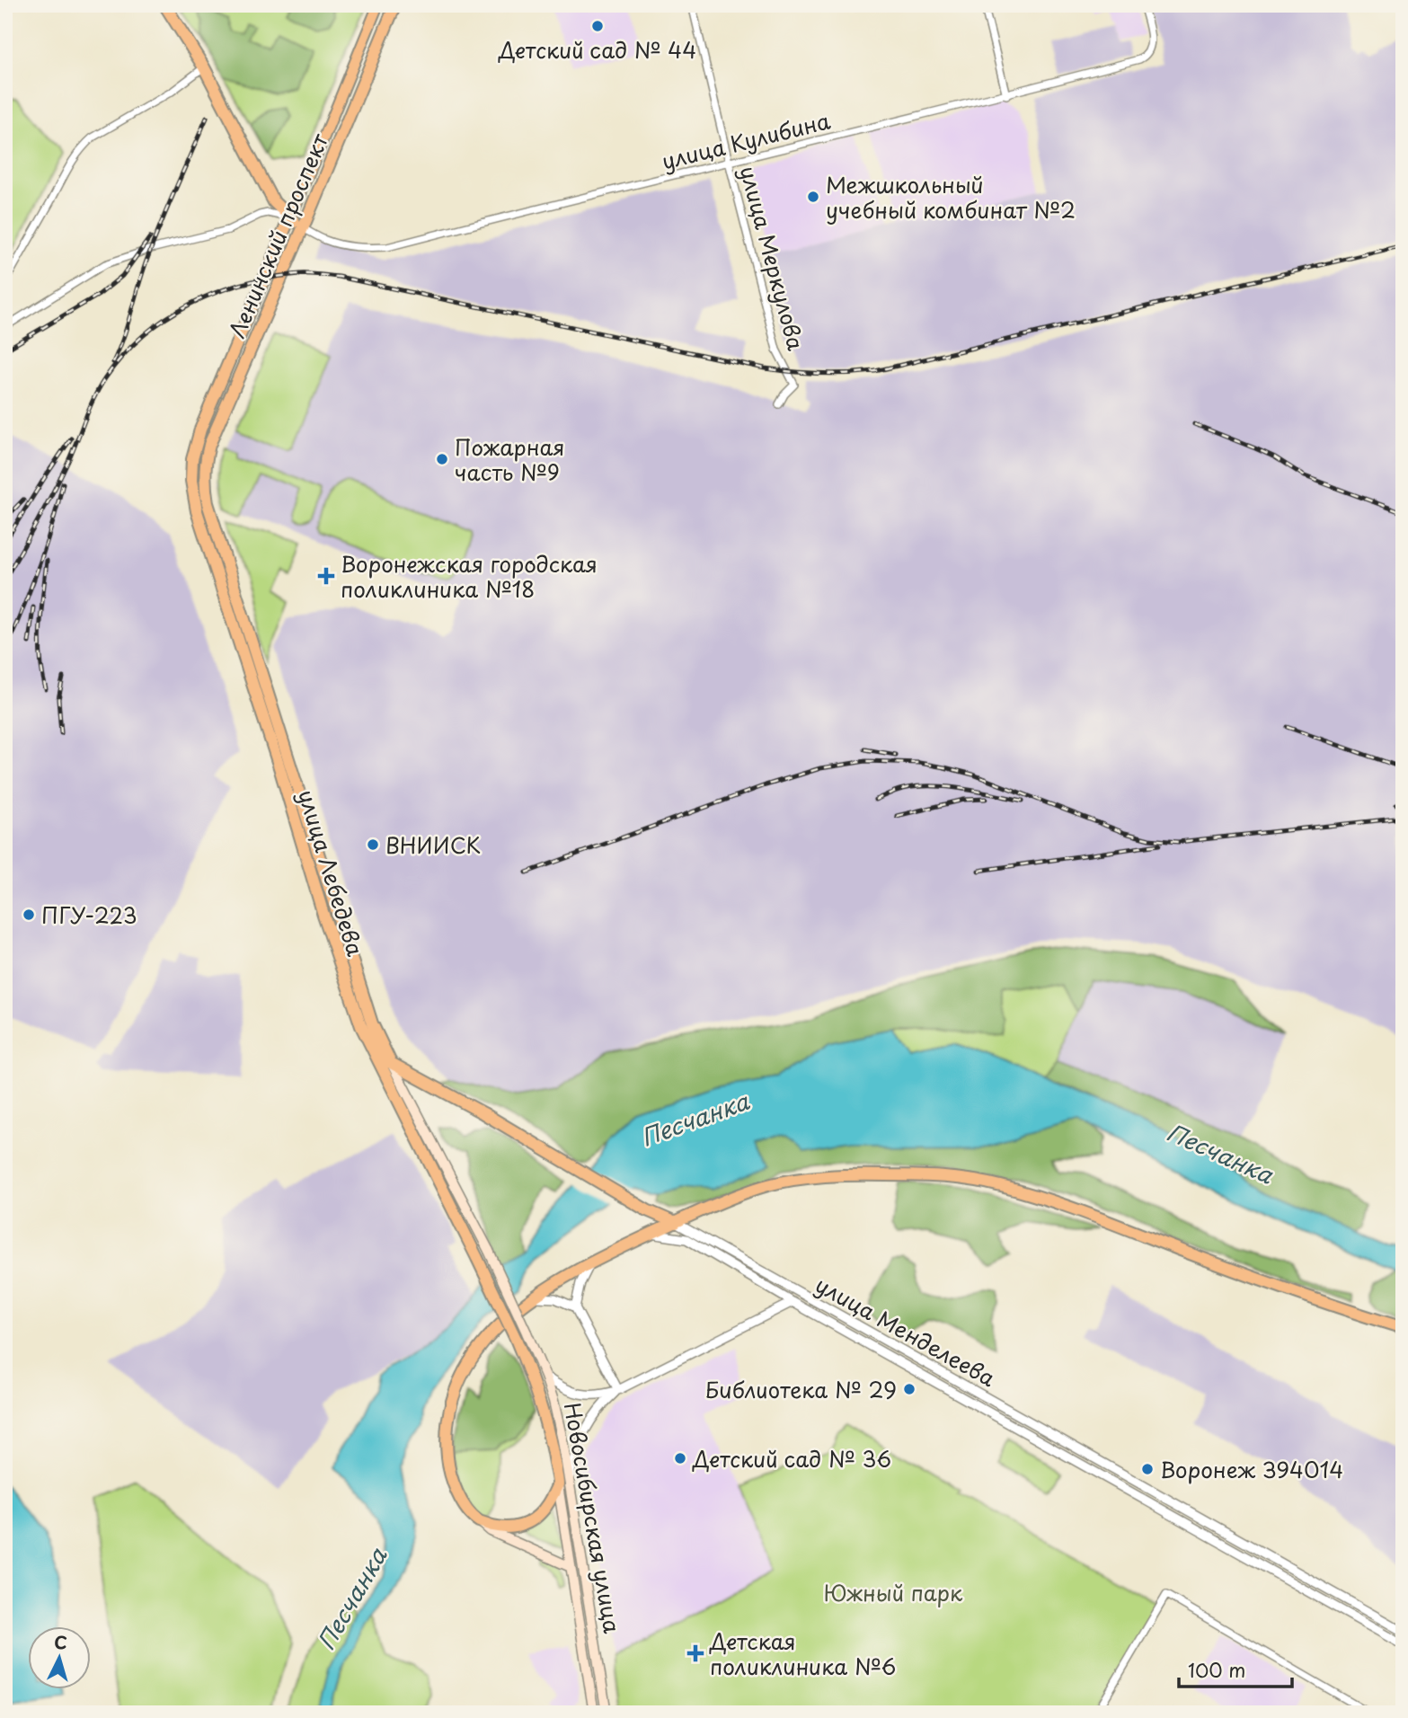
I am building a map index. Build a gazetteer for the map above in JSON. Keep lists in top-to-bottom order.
{
  "streets": {
    "highway": [
      "Ленинский проспект",
      "улица Лебедева",
      "улица Менделеева",
      "Новосибирская улица"
    ],
    "street": ["улица Кулибина", "улица Меркулова"]
  },
  "crossings": [
    ["улица Кулибина", "Ленинский проспект"],
    ["улица Кулибина", "улица Меркулова"],
    ["Ленинский проспект", "улица Лебедева"],
    ["улица Лебедева", "улица Менделеева"],
    ["улица Лебедева", "Новосибирская улица"]
  ],
  "water": ["Песчанка"],
  "parks": ["Южный парк"],
  "places": {
    "other": [
      "Детский сад № 44",
      "Межшкольный учебный комбинат №2",
      "Пожарная часть №9",
      "ВНИИСК",
      "ПГУ-223",
      "Библиотека № 29",
      "Детский сад № 36",
      "Воронеж 394014"
    ],
    "health": ["Воронежская городская поликлиника №18", "Детская поликлиника №6"]
  },
  "scale_bar": "100 m",
  "north": "top"
}
